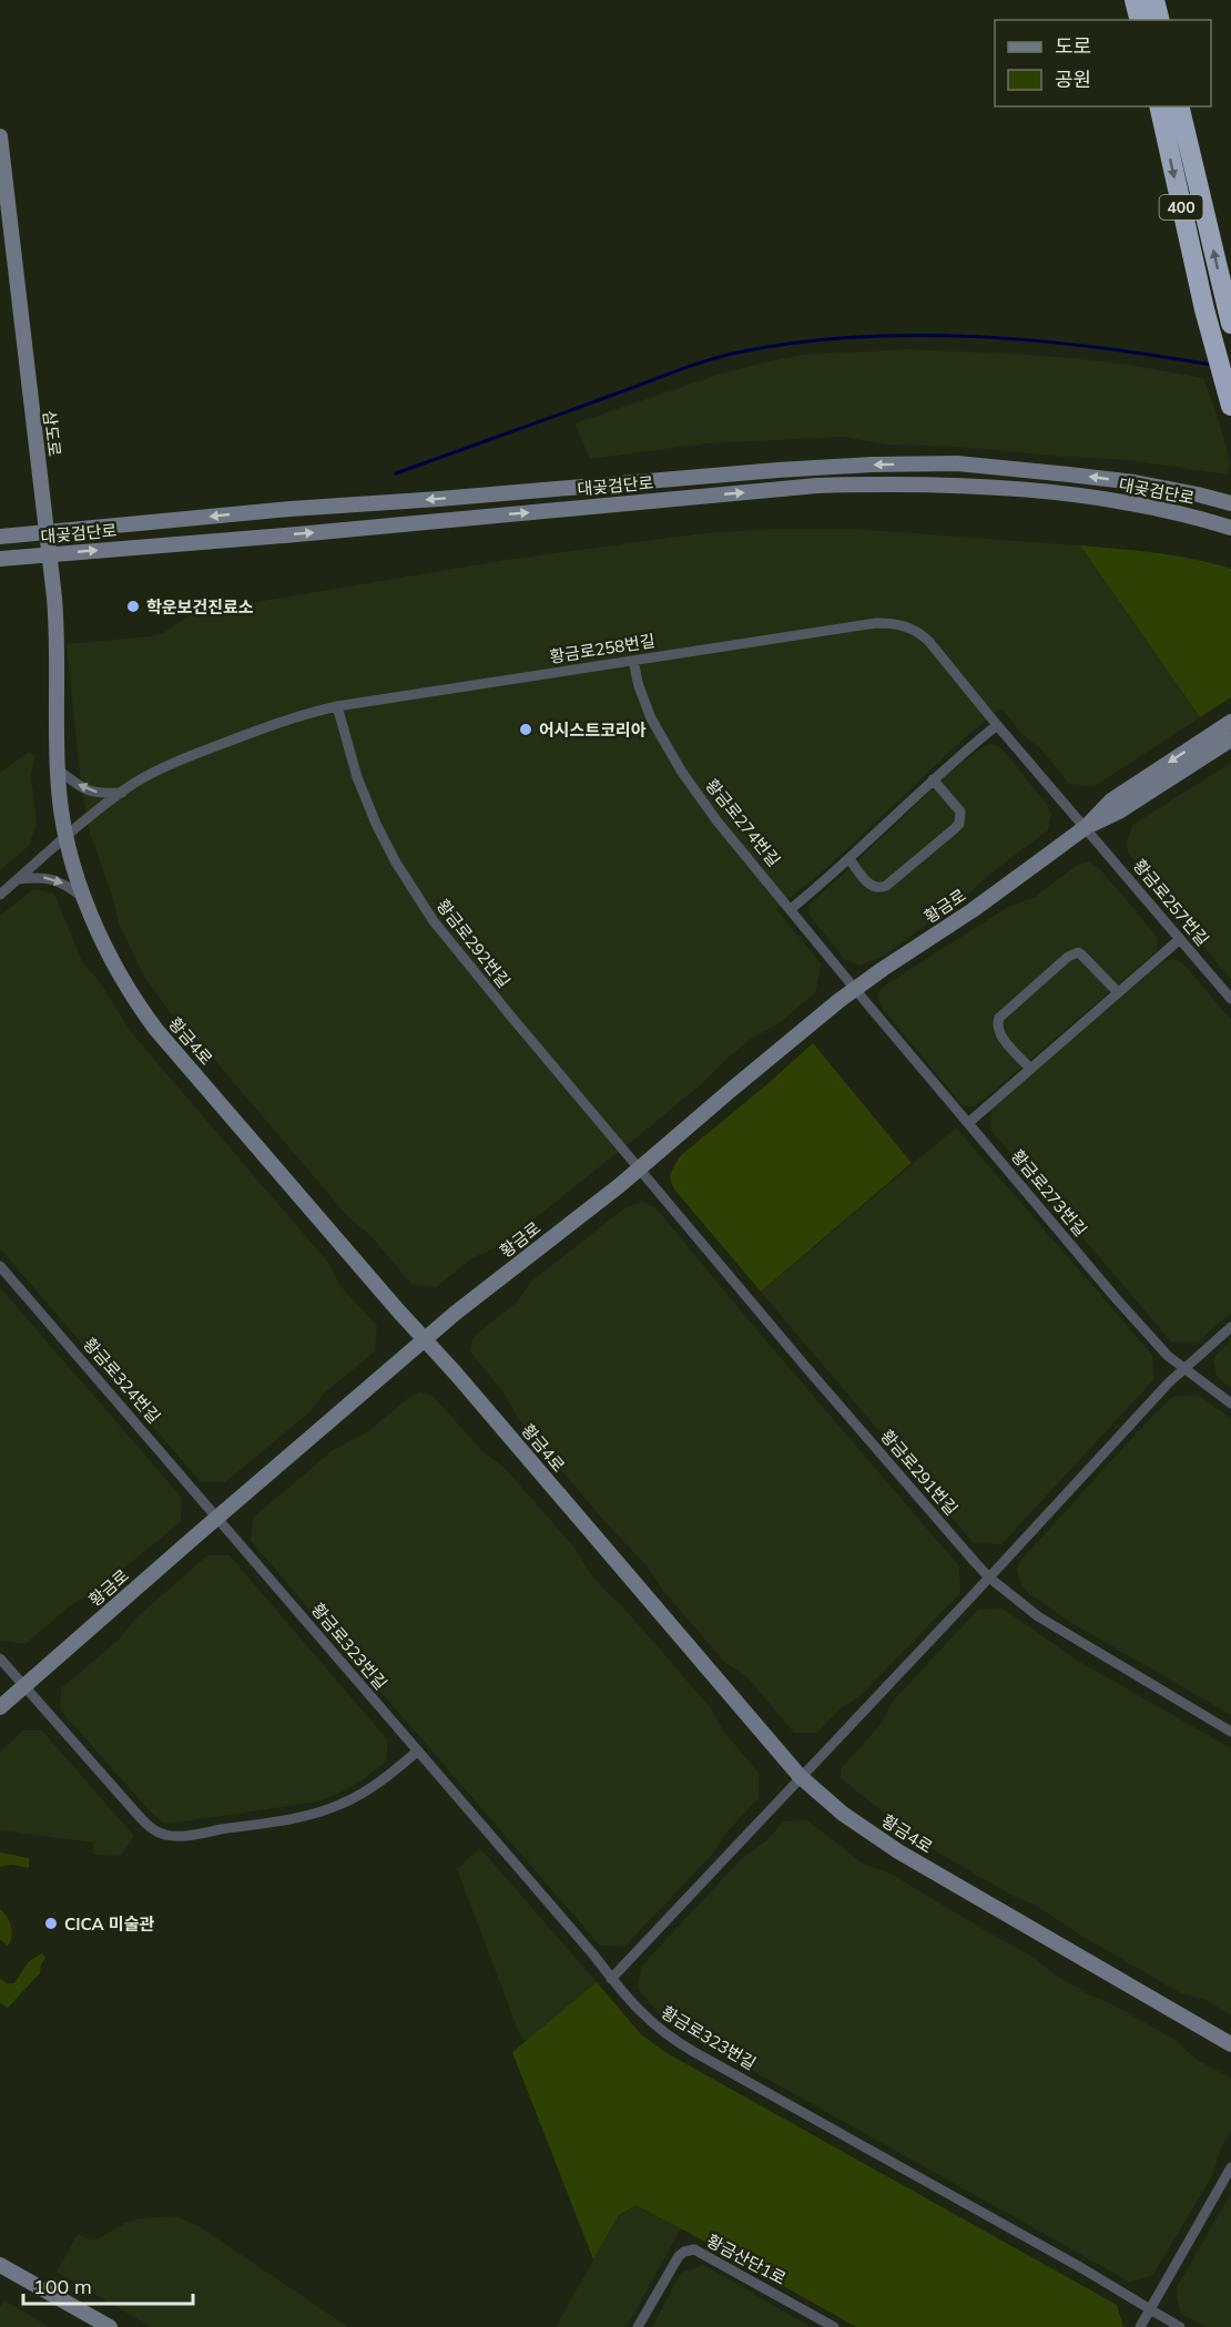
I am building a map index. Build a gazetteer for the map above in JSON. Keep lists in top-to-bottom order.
{
  "streets": {
    "highway": ["400"],
    "street": [
      "삼도로",
      "대곶검단로",
      "황금로258번길",
      "황금로274번길",
      "황금로257번길",
      "황금로",
      "황금로292번길",
      "황금4로",
      "황금로273번길",
      "황금로324번길",
      "황금로291번길",
      "황금로323번길",
      "황금산단1로"
    ]
  },
  "crossings": [
    ["삼도로", "대곶검단로"],
    ["삼도로", "황금4로"],
    ["황금로258번길", "황금로274번길"],
    ["황금로258번길", "황금로257번길"],
    ["황금로258번길", "황금로"],
    ["황금로258번길", "황금로292번길"],
    ["황금로258번길", "황금4로"],
    ["황금로274번길", "황금로"],
    ["황금로274번길", "황금로273번길"],
    ["황금로257번길", "황금로"],
    ["황금로", "황금로292번길"],
    ["황금로", "황금4로"],
    ["황금로", "황금로273번길"],
    ["황금로", "황금로324번길"],
    ["황금로", "황금로291번길"],
    ["황금로", "황금로323번길"],
    ["황금로292번길", "황금로291번길"],
    ["황금로324번길", "황금로323번길"]
  ],
  "places": ["학운보건진료소", "어시스트코리아", "CICA 미술관"],
  "legend": ["도로", "공원"],
  "scale_bar": "100 m"
}
